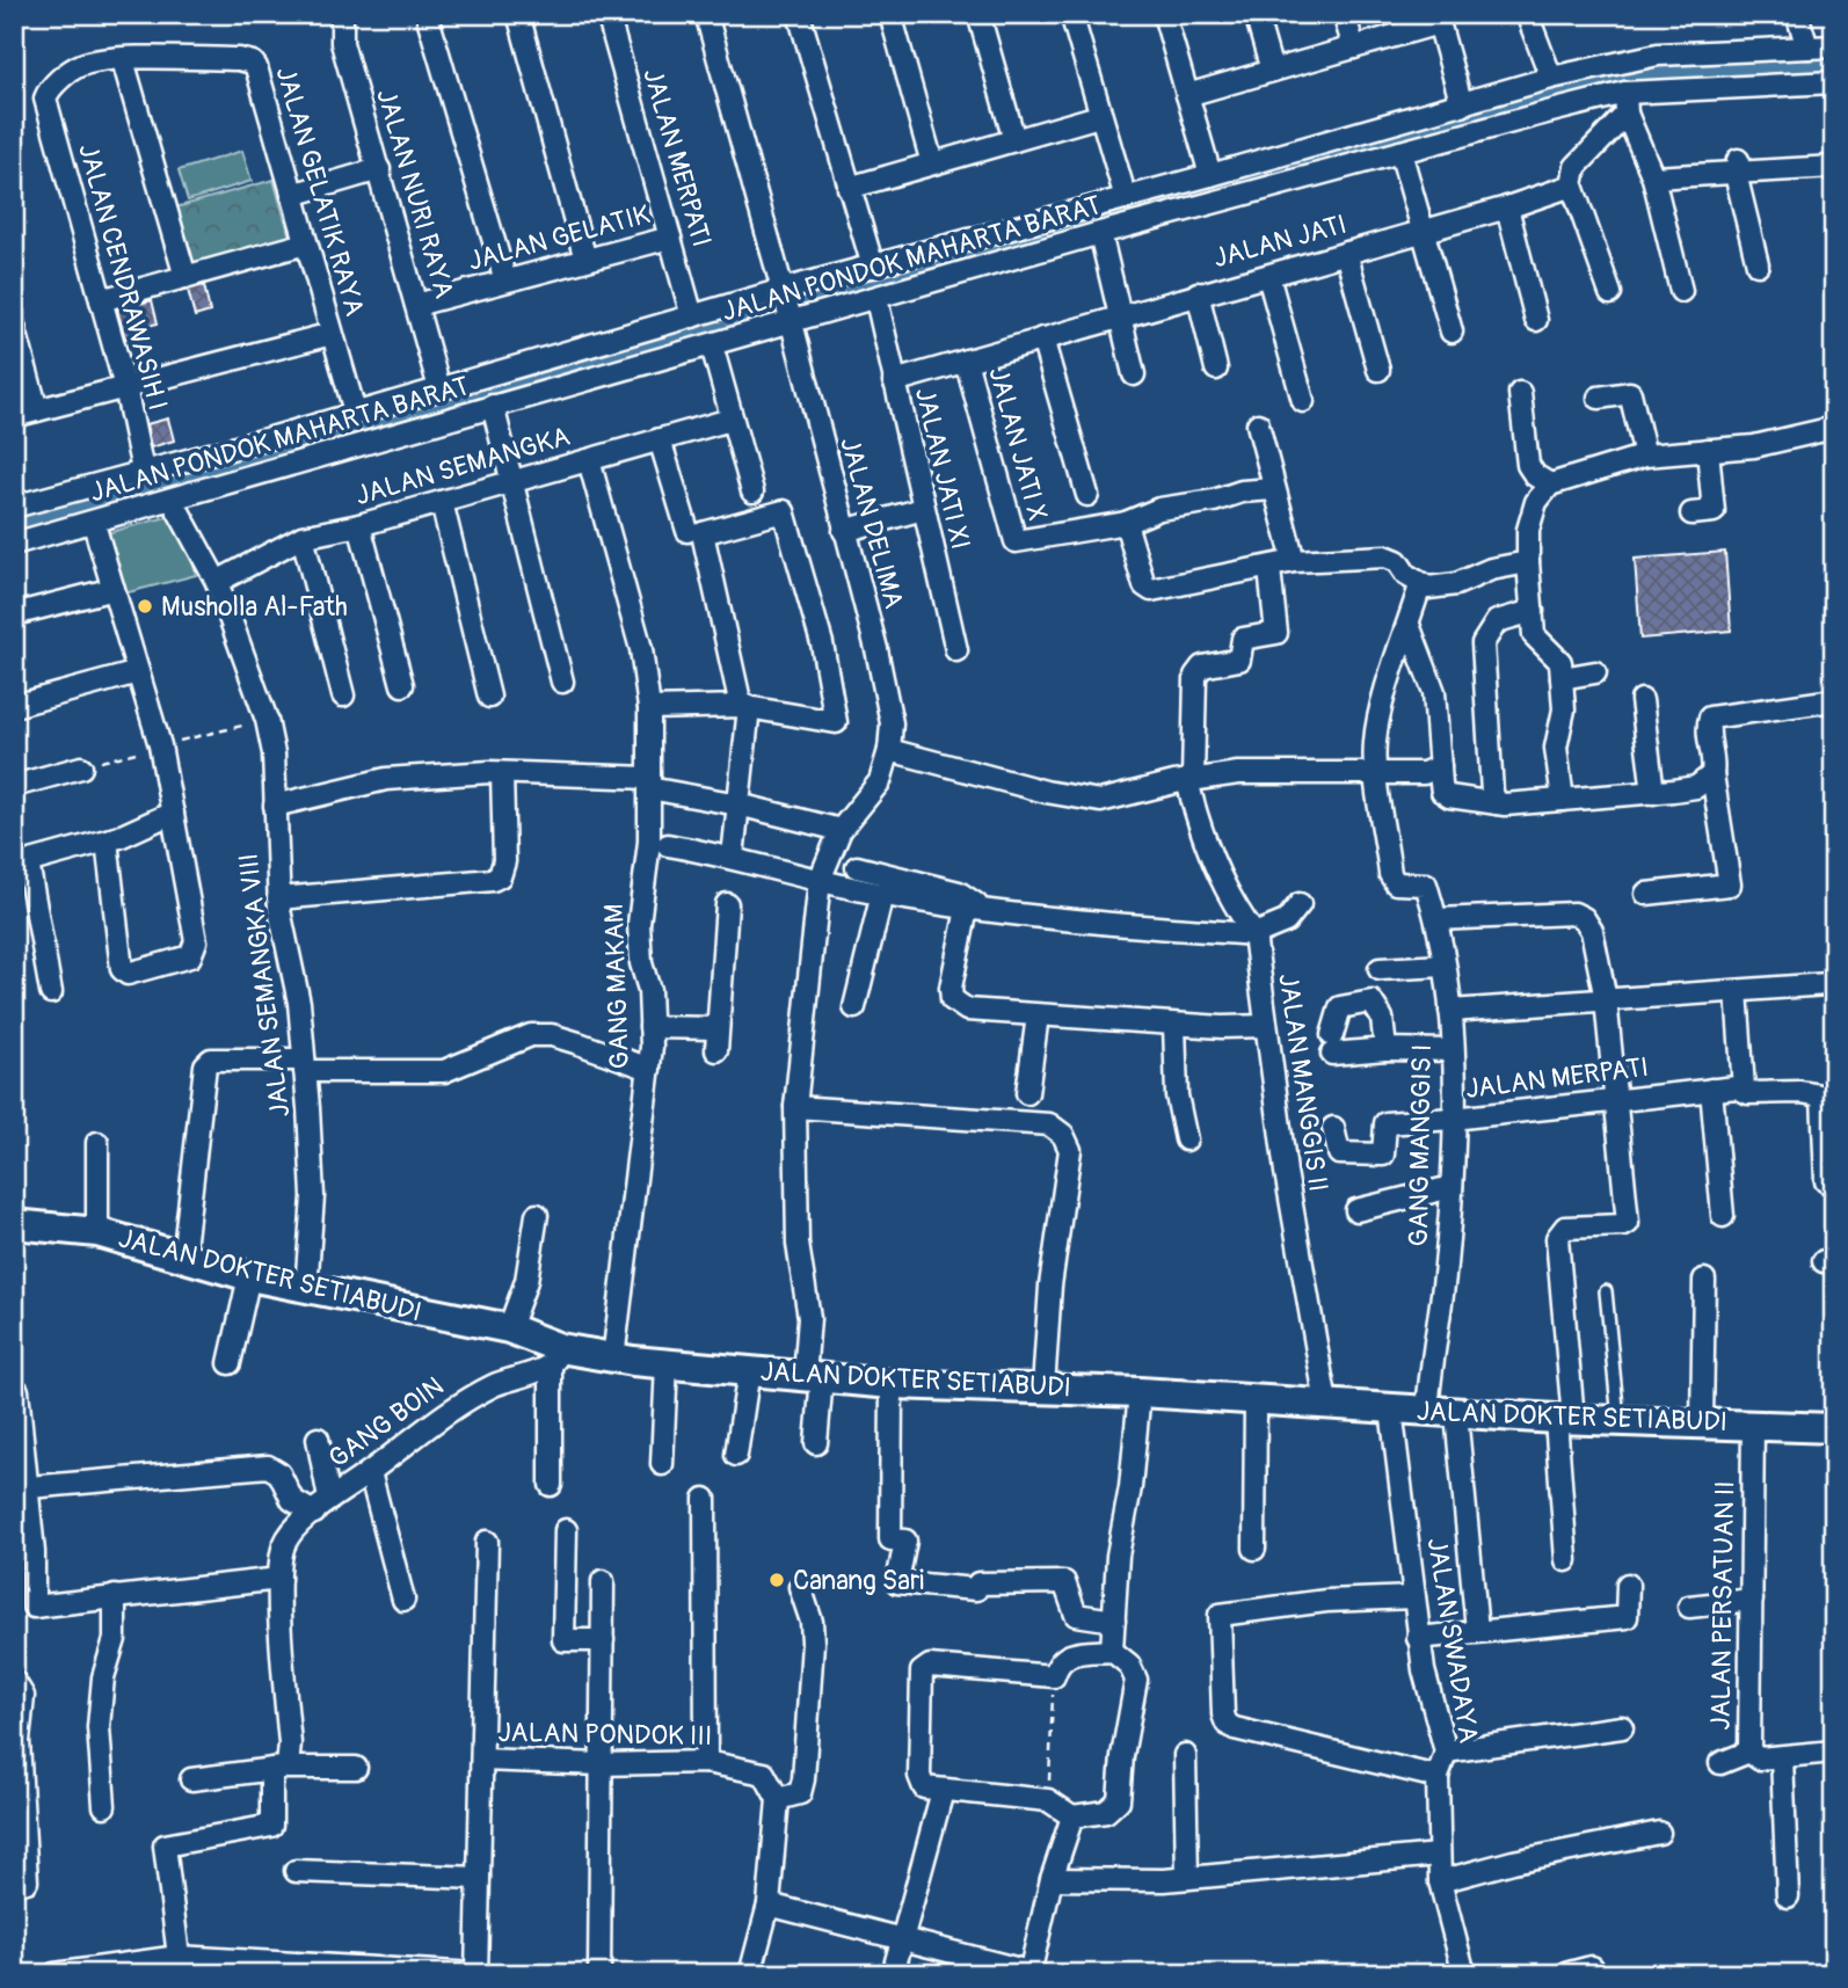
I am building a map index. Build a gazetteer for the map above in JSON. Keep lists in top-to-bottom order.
{
  "streets": {
    "street": [
      "JALAN MERPATI",
      "JALAN GELATIK RAYA",
      "JALAN NURI RAYA",
      "JALAN GELATIK",
      "JALAN JATI",
      "JALAN PONDOK MAHARTA BARAT",
      "JALAN CENDRAWASIH I",
      "JALAN JATI X",
      "JALAN SEMANGKA",
      "JALAN JATI XI",
      "JALAN DELIMA",
      "JALAN SEMANGKA VIII",
      "GANG MAKAM",
      "JALAN MANGGIS II",
      "GANG MANGGIS I",
      "JALAN DOKTER SETIABUDI",
      "GANG BOIN",
      "JALAN PERSATUAN II",
      "JALAN SWADAYA",
      "JALAN PONDOK III"
    ]
  },
  "crossings": [
    ["JALAN MERPATI", "JALAN GELATIK"],
    ["JALAN MERPATI", "JALAN PONDOK MAHARTA BARAT"],
    ["JALAN MERPATI", "GANG MANGGIS I"],
    ["JALAN GELATIK RAYA", "JALAN PONDOK MAHARTA BARAT"],
    ["JALAN GELATIK RAYA", "JALAN CENDRAWASIH I"],
    ["JALAN NURI RAYA", "JALAN GELATIK"],
    ["JALAN NURI RAYA", "JALAN PONDOK MAHARTA BARAT"],
    ["JALAN JATI", "JALAN JATI X"],
    ["JALAN JATI", "JALAN JATI XI"],
    ["JALAN PONDOK MAHARTA BARAT", "JALAN CENDRAWASIH I"],
    ["JALAN PONDOK MAHARTA BARAT", "JALAN JATI XI"],
    ["JALAN PONDOK MAHARTA BARAT", "JALAN DELIMA"],
    ["JALAN PONDOK MAHARTA BARAT", "JALAN SEMANGKA VIII"],
    ["JALAN SEMANGKA", "JALAN SEMANGKA VIII"],
    ["JALAN SEMANGKA", "GANG MAKAM"],
    ["JALAN DELIMA", "JALAN DOKTER SETIABUDI"],
    ["JALAN SEMANGKA VIII", "JALAN DOKTER SETIABUDI"],
    ["GANG MAKAM", "JALAN DOKTER SETIABUDI"],
    ["JALAN MANGGIS II", "JALAN DOKTER SETIABUDI"],
    ["GANG MANGGIS I", "JALAN DOKTER SETIABUDI"],
    ["JALAN DOKTER SETIABUDI", "GANG BOIN"],
    ["JALAN DOKTER SETIABUDI", "JALAN PERSATUAN II"],
    ["JALAN DOKTER SETIABUDI", "JALAN SWADAYA"]
  ],
  "places": ["Musholla Al-Fath", "Canang Sari"]
}
